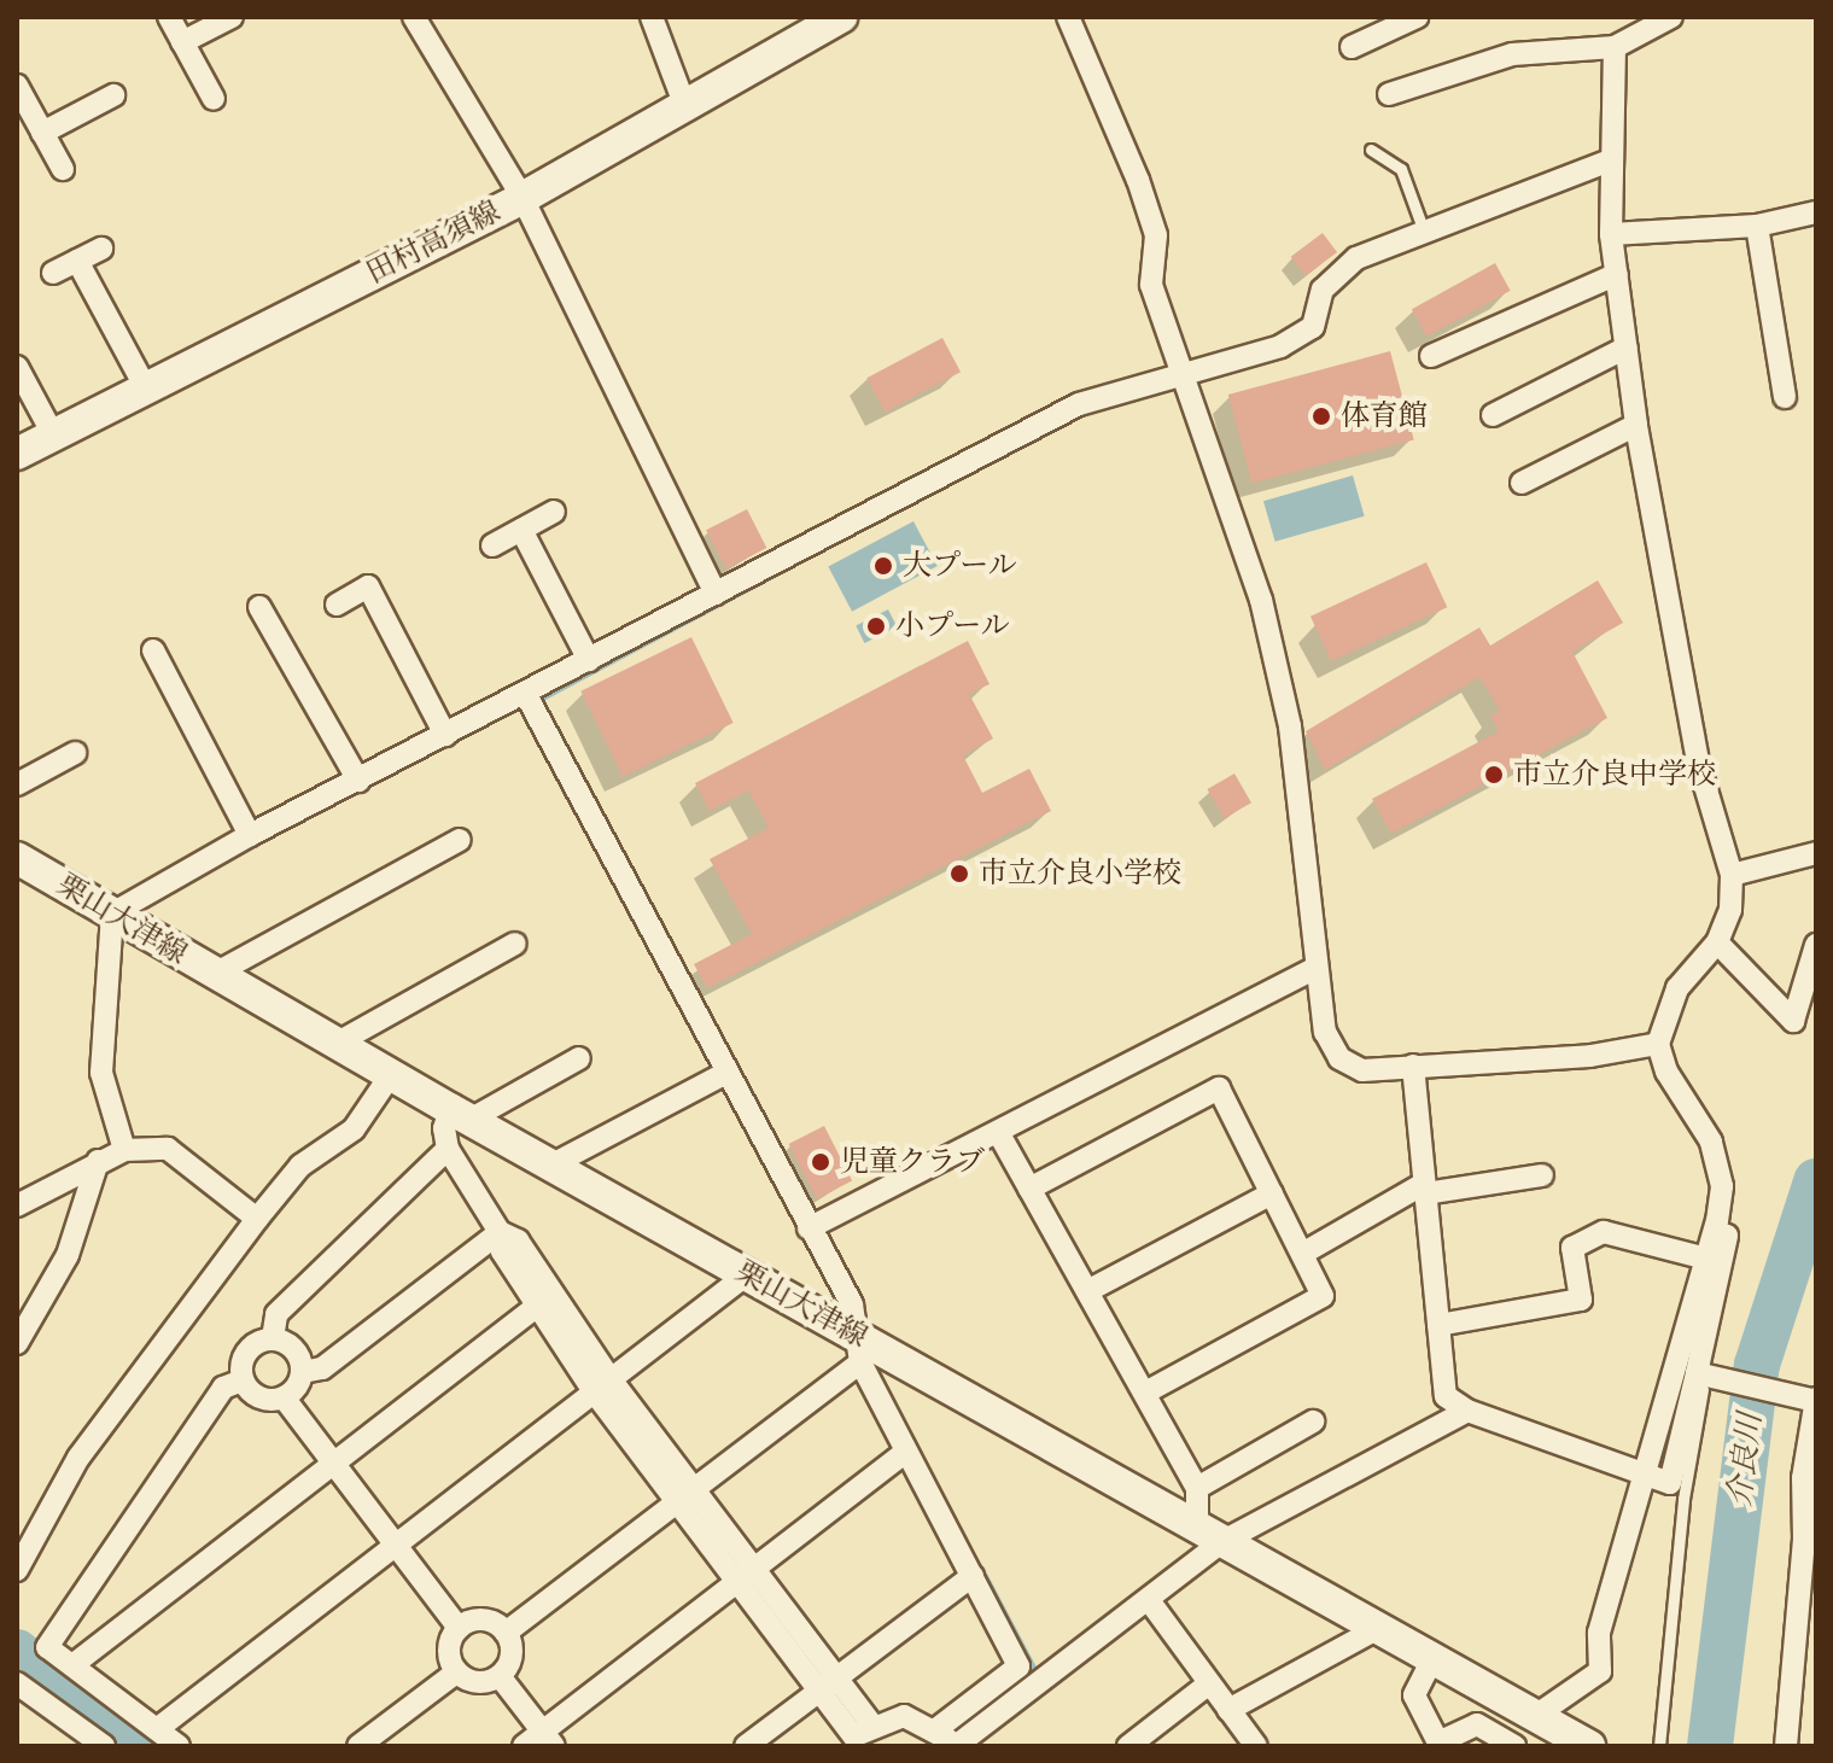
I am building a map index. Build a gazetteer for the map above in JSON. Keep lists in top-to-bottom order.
{
  "streets": {
    "main road": ["田村高須線", "栗山大津線"]
  },
  "water": ["介良川"],
  "places": [
    "体育館",
    "大プール",
    "小プール",
    "市立介良中学校",
    "市立介良小学校",
    "児童クラブ"
  ]
}
